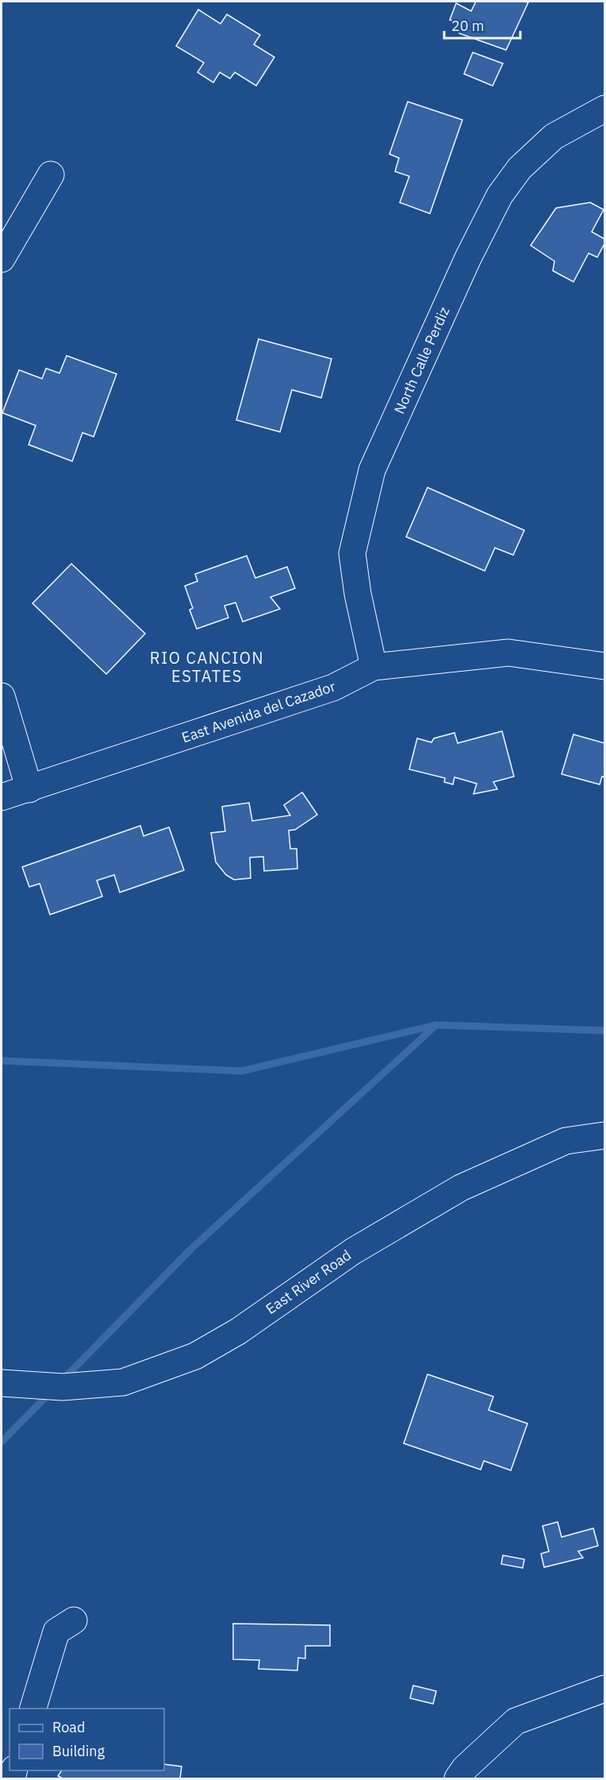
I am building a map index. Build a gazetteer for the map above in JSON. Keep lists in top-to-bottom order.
{
  "streets": {
    "street": ["North Calle Perdiz", "East Avenida del Cazador", "East River Road"]
  },
  "crossings": [
    ["North Calle Perdiz", "East Avenida del Cazador"]
  ],
  "districts": ["RIO CANCION ESTATES"],
  "legend": ["Road", "Building"],
  "scale_bar": "20 m"
}
